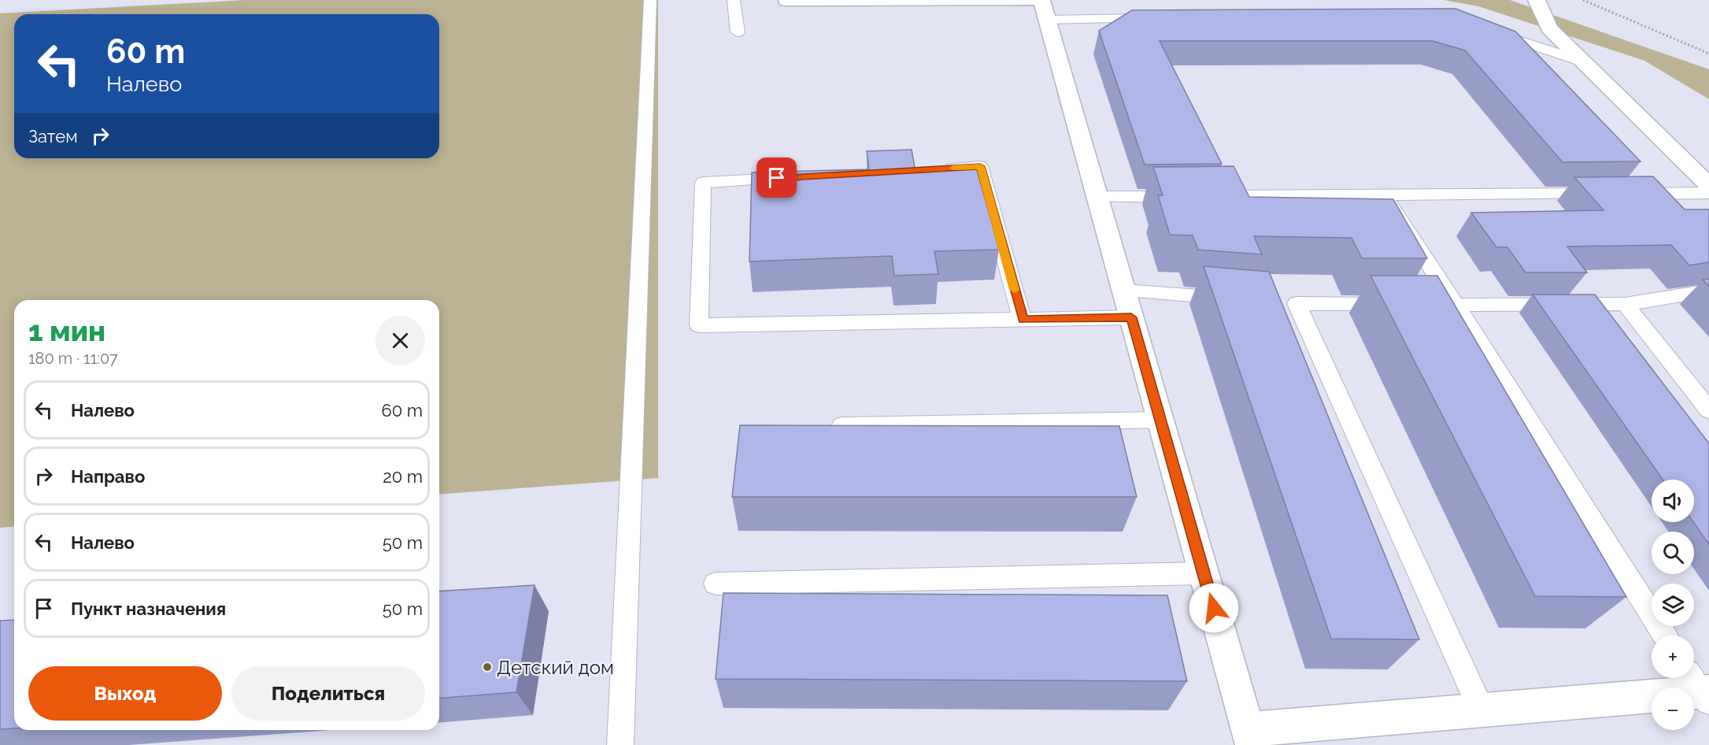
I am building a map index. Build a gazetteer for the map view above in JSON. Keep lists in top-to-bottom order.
{
  "places": ["Детский дом"],
  "page": {
    "turn": ["60 m", "Налево"],
    "then": "Затем",
    "heading": ["1 мин", "180 m · 11:07"],
    "list": [
      {
        "name": "Налево",
        "value": "60 m"
      },
      {
        "name": "Направо",
        "value": "20 m"
      },
      {
        "name": "Налево",
        "value": "50 m"
      },
      {
        "name": "Пункт назначения",
        "value": "50 m"
      }
    ],
    "map_buttons": ["+", "−"],
    "buttons": ["Выход", "Поделиться"]
  }
}
